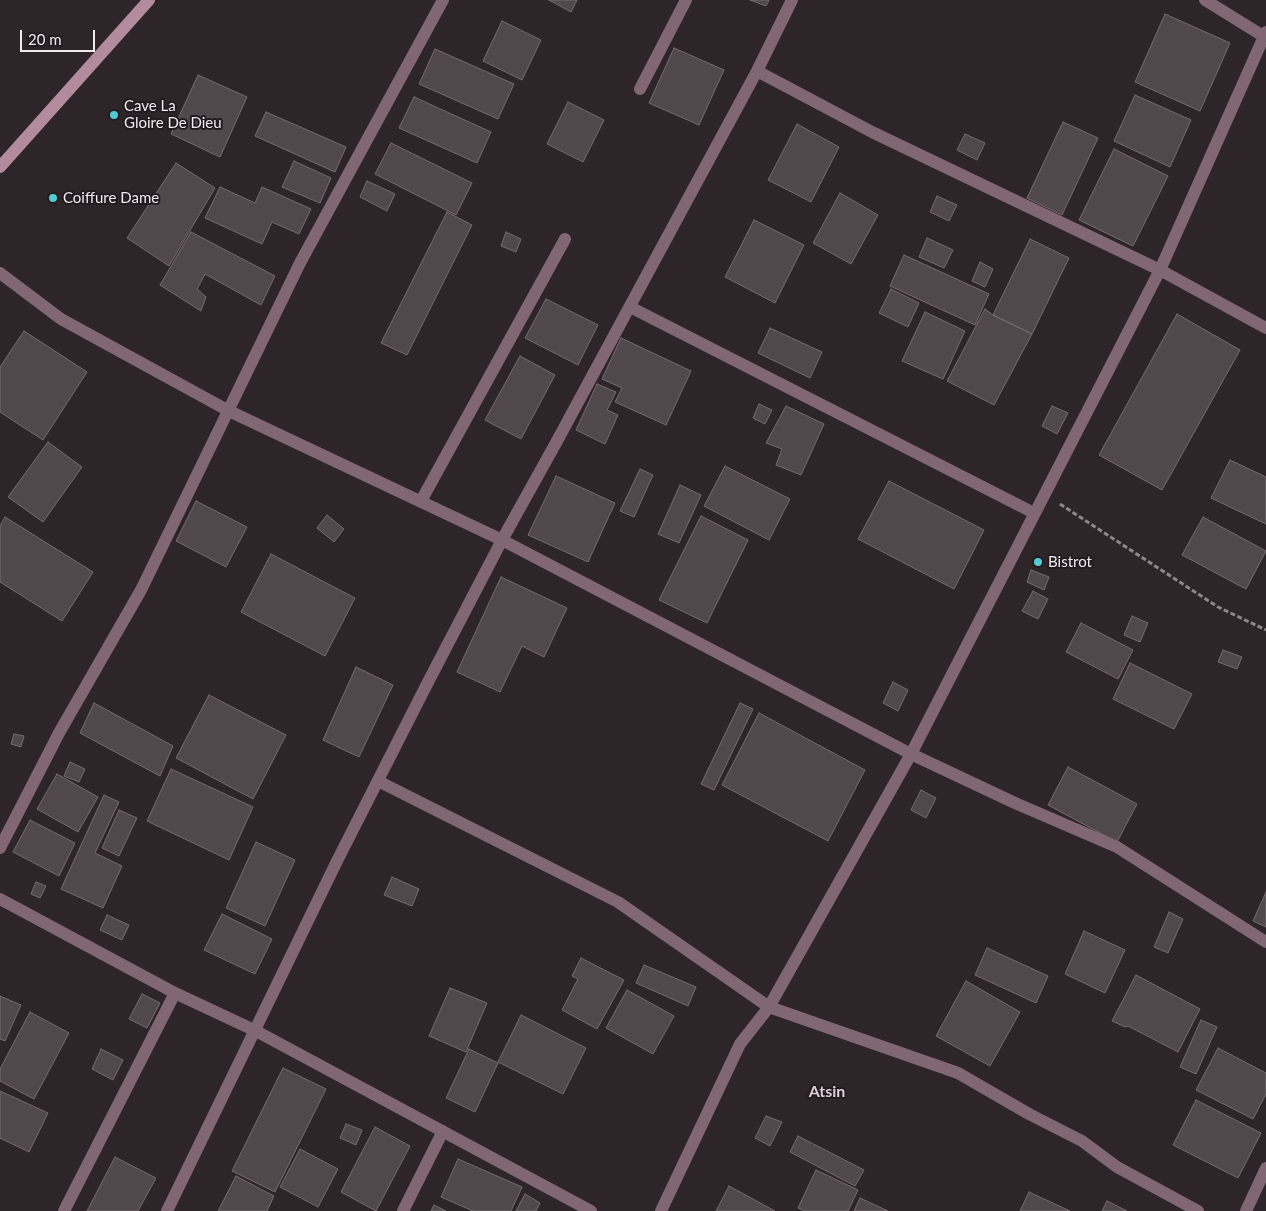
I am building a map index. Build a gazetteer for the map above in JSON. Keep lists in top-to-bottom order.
{
  "districts": ["Atsin"],
  "places": ["Cave La Gloire De Dieu", "Coiffure Dame", "Bistrot"],
  "scale_bar": "20 m"
}
